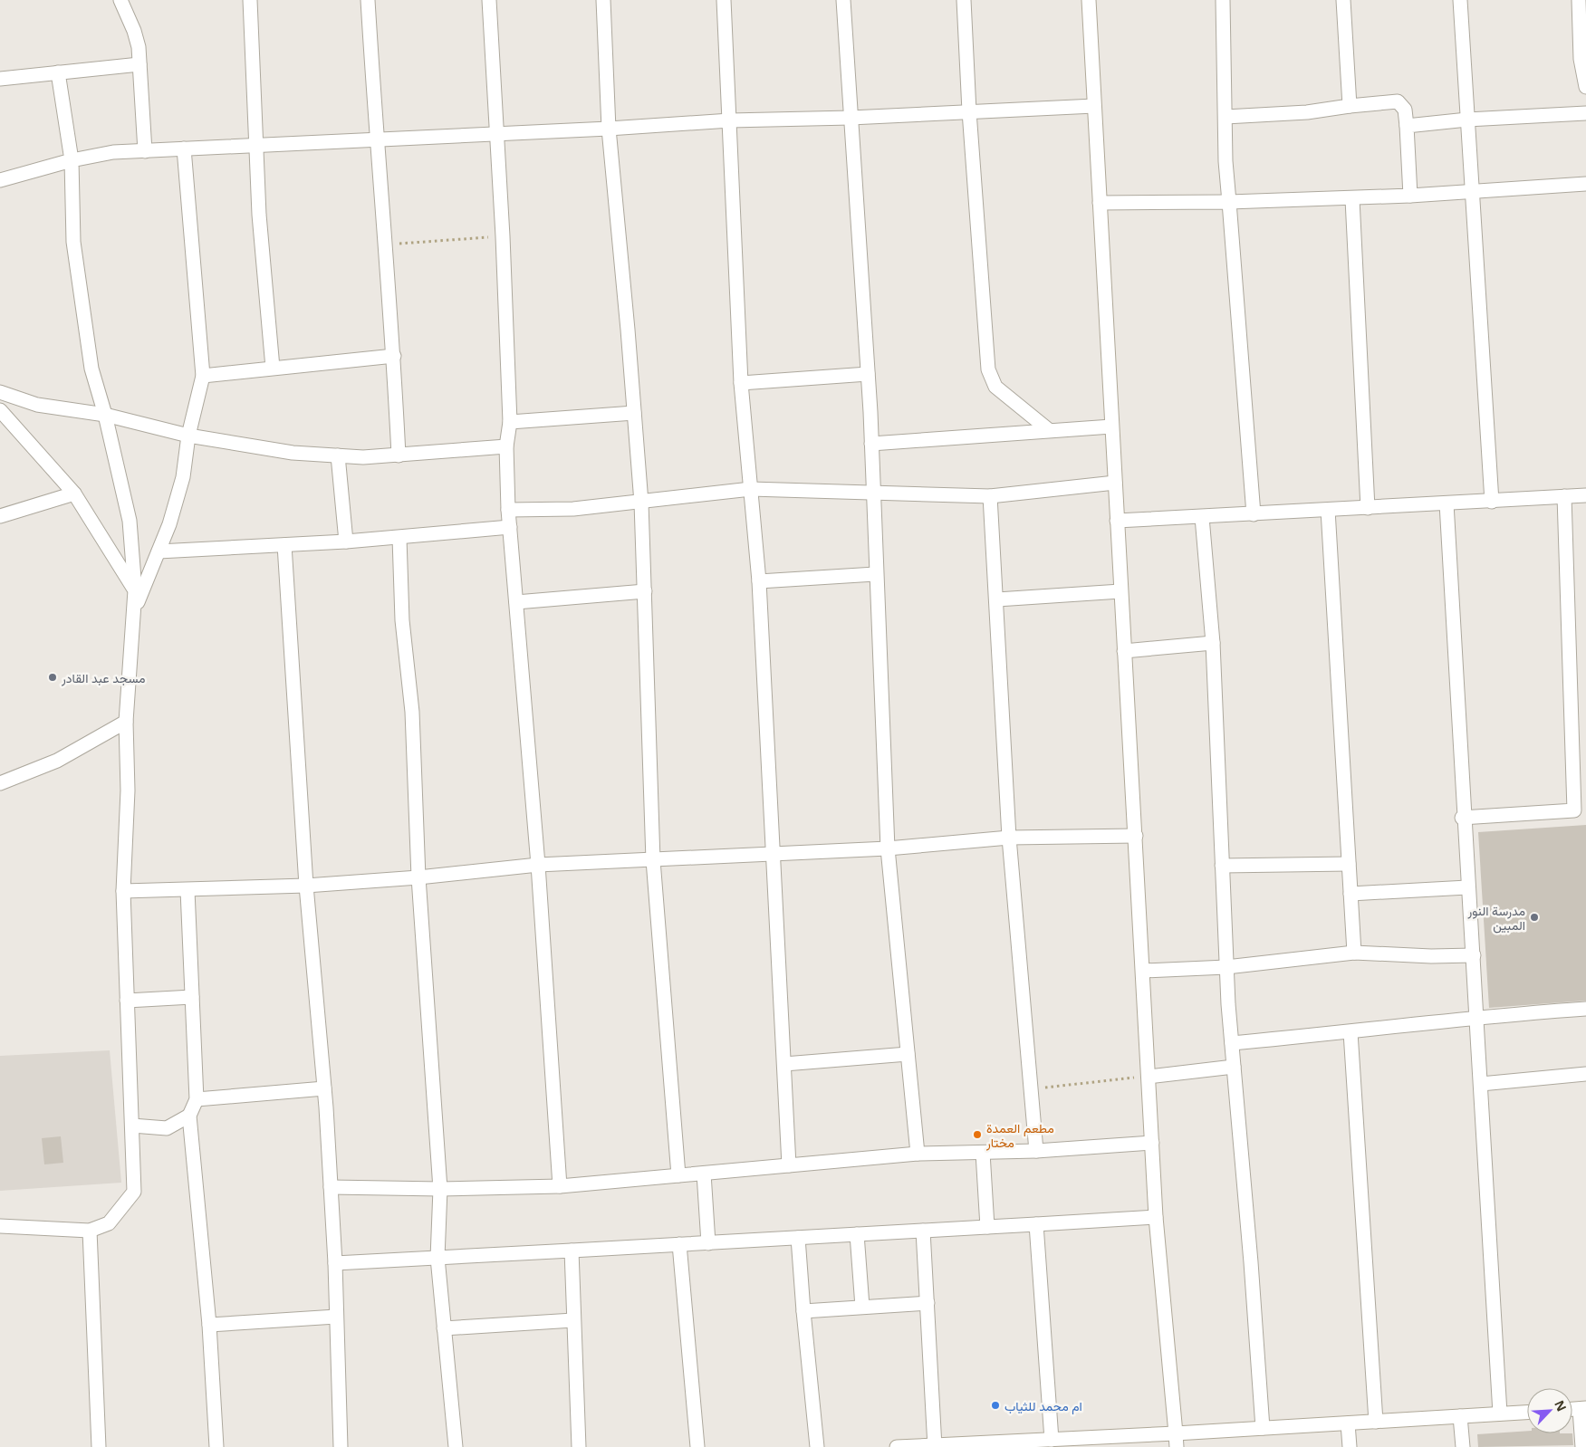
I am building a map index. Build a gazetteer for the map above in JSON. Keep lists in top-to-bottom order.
{
  "places": [
    "مسجد عبد القادر",
    "مدرسة النور المبين",
    "مطعم العمدة مختار",
    "ام محمد للثياب"
  ],
  "north": "top right"
}
